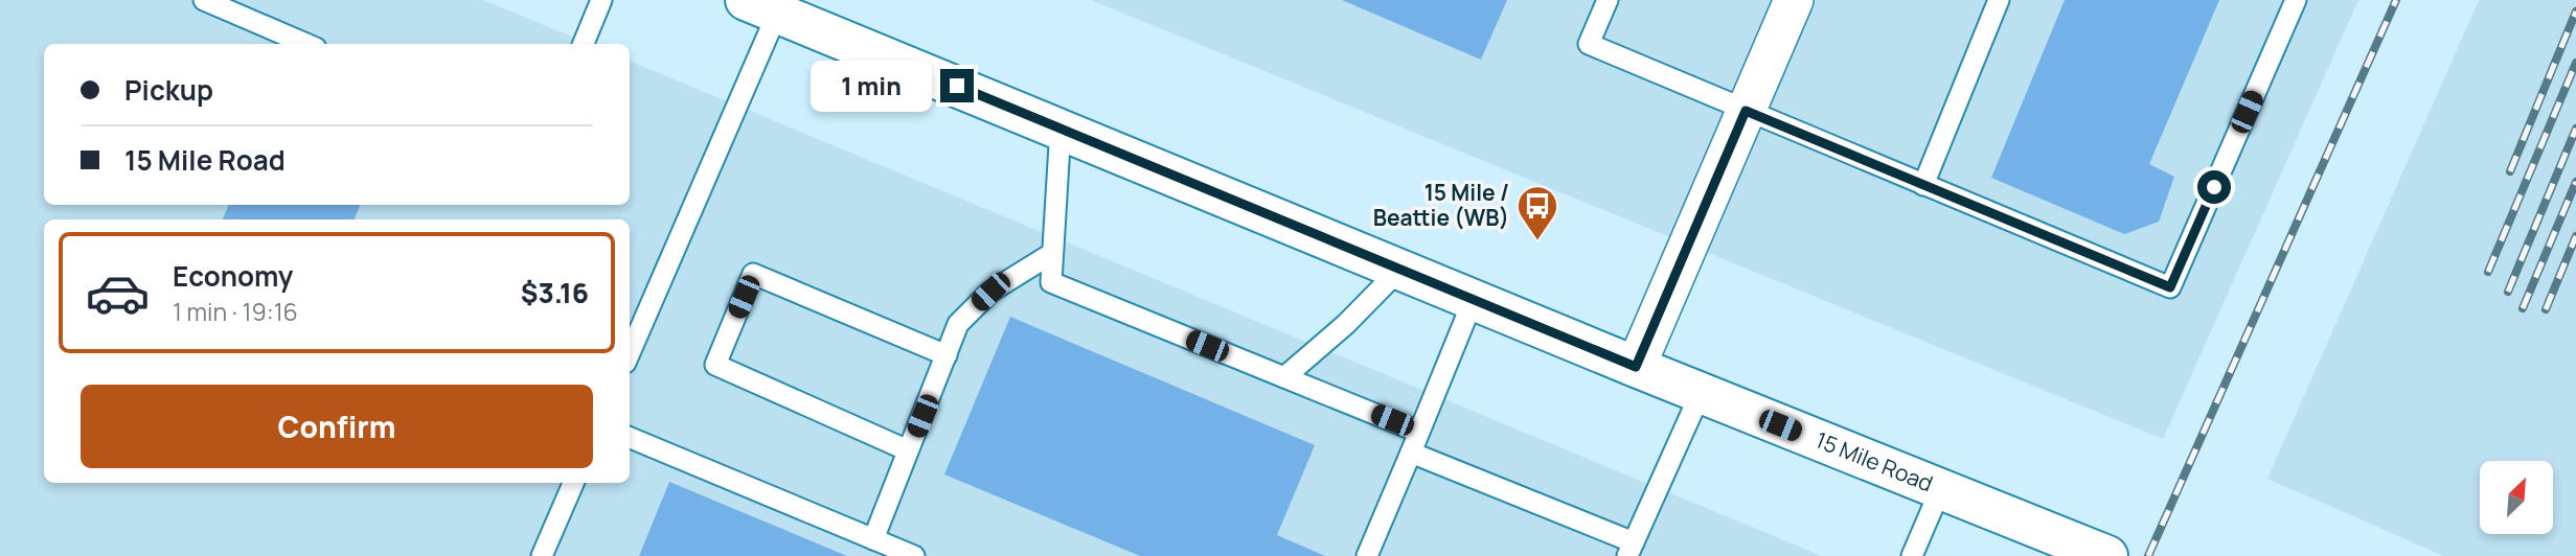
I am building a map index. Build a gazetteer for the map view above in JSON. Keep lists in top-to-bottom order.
{
  "streets": {
    "main road": ["15 Mile Road"]
  },
  "places": {
    "bus stop": ["15 Mile / Beattie (WB)"]
  },
  "north": "top right",
  "page": {
    "banner": ["Pickup", "15 Mile Road"],
    "bubble": "1 min",
    "list": [
      {
        "name": "Economy",
        "note": "1 min · 19:16",
        "value": "$3.16"
      }
    ],
    "buttons": "Confirm"
  }
}
